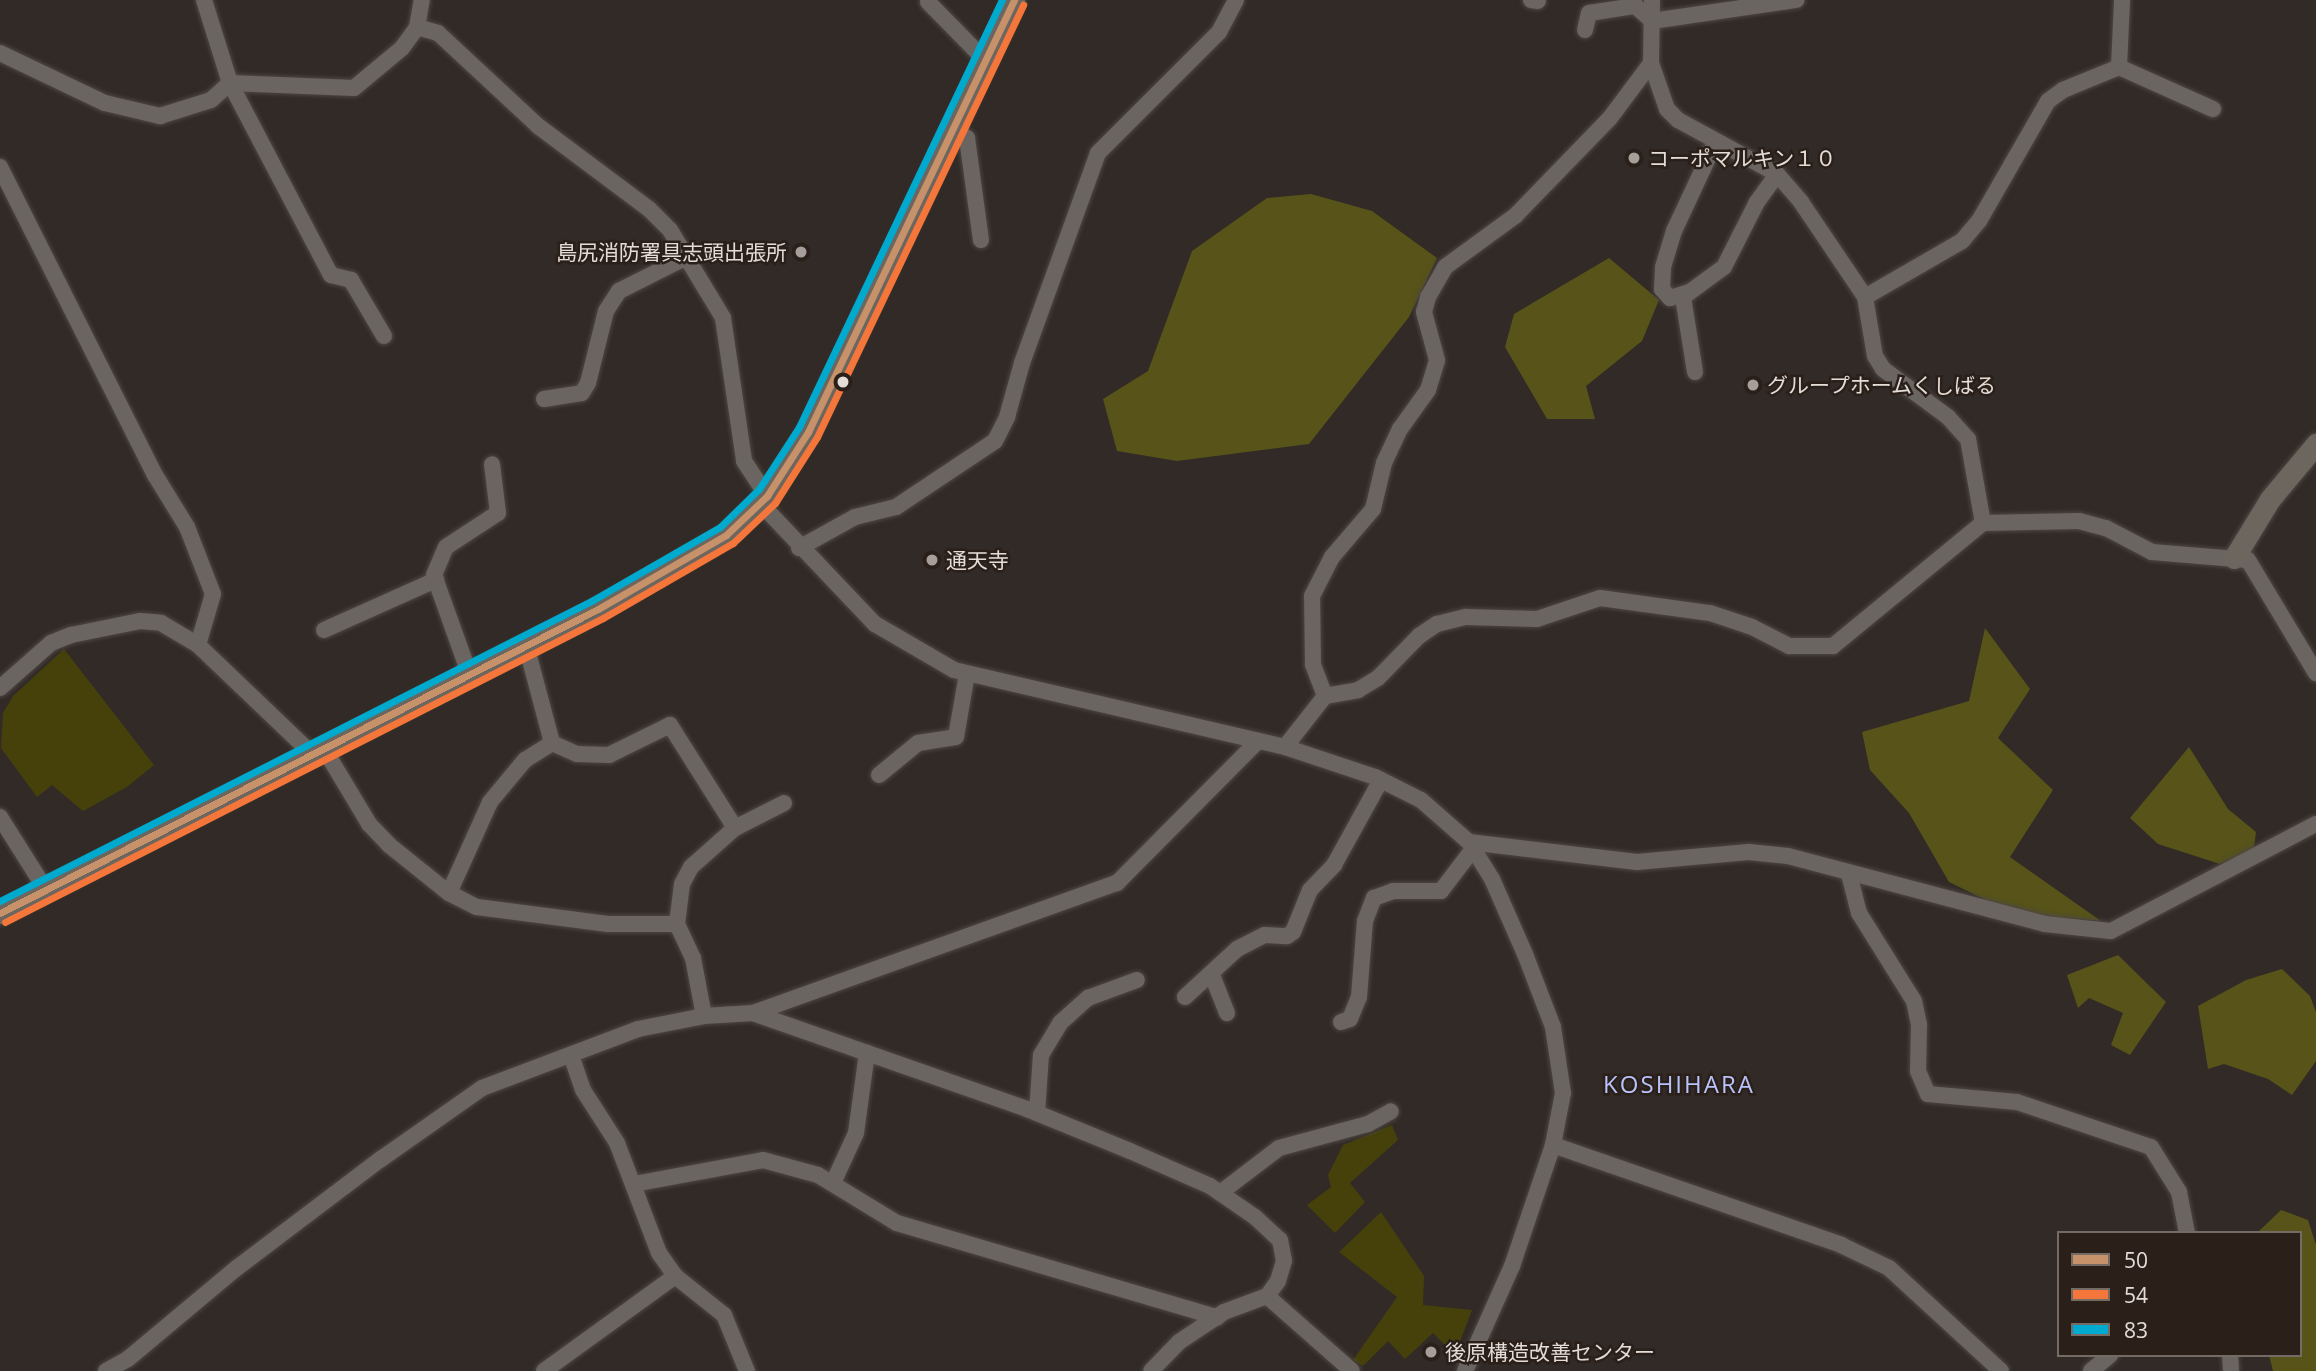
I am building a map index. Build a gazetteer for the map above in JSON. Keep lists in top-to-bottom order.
{
  "districts": ["KOSHIHARA"],
  "places": [
    "コーポマルキン１０",
    "島尻消防署具志頭出張所",
    "グループホームくしばる",
    "通天寺",
    "後原構造改善センター"
  ],
  "lines": ["transit line 50", "transit line 83", "transit line 54"],
  "legend": ["50", "54", "83"]
}
